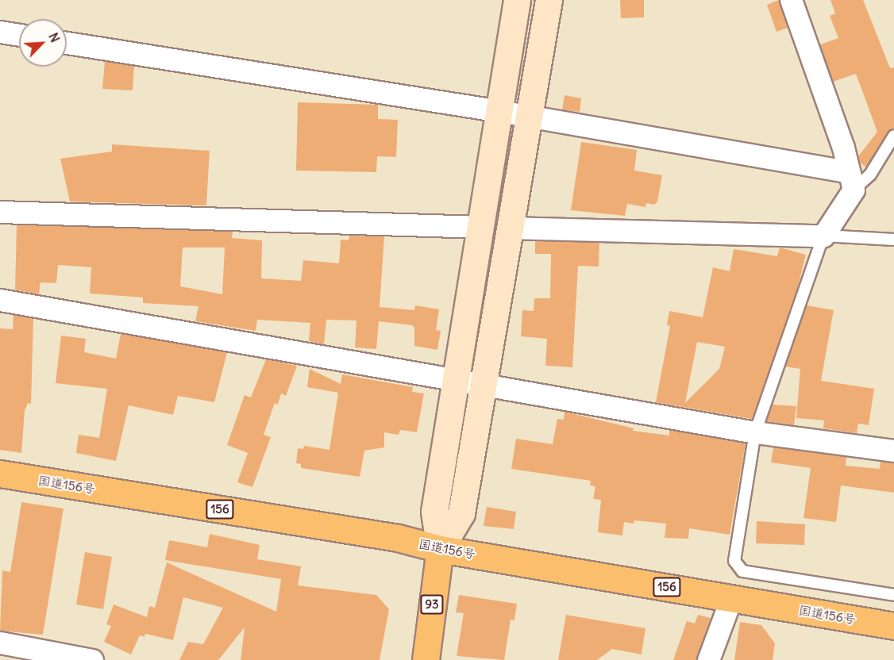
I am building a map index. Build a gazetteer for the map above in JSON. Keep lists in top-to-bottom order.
{
  "streets": {
    "main road": ["国道156号", "156", "93"]
  },
  "crossings": [
    ["国道156号", "93"]
  ],
  "north": "top right"
}
